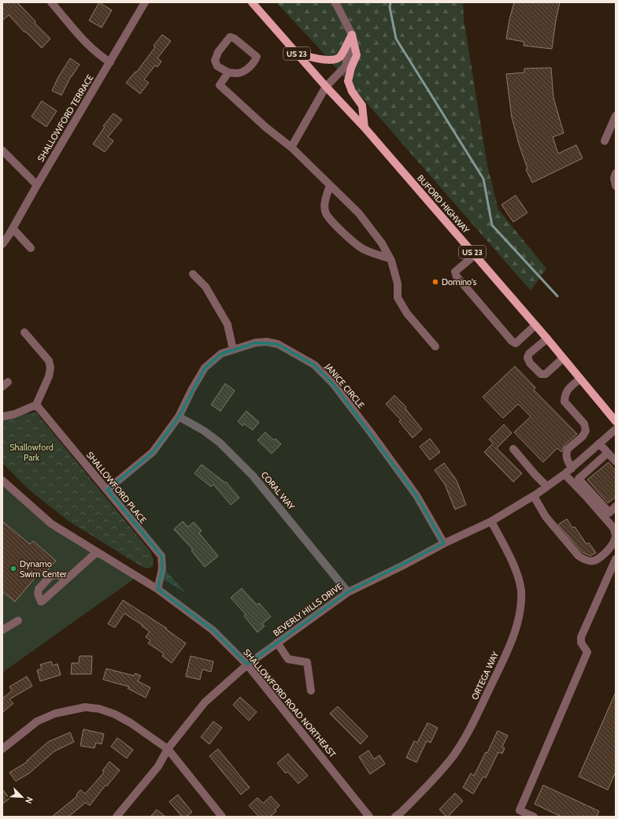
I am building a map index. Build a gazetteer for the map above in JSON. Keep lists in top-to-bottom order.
{
  "streets": {
    "main road": ["US 23", "BUFORD HIGHWAY"],
    "street": [
      "SHALLOWFORD TERRACE",
      "JANICE CIRCLE",
      "SHALLOWFORD PLACE",
      "CORAL WAY",
      "BEVERLY HILLS DRIVE",
      "ORTEGA WAY",
      "SHALLOWFORD ROAD NORTHEAST"
    ]
  },
  "crossings": [
    ["JANICE CIRCLE", "SHALLOWFORD PLACE"],
    ["JANICE CIRCLE", "CORAL WAY"],
    ["JANICE CIRCLE", "BEVERLY HILLS DRIVE"],
    ["SHALLOWFORD PLACE", "SHALLOWFORD ROAD NORTHEAST"],
    ["CORAL WAY", "BEVERLY HILLS DRIVE"],
    ["BEVERLY HILLS DRIVE", "ORTEGA WAY"],
    ["BEVERLY HILLS DRIVE", "SHALLOWFORD ROAD NORTHEAST"]
  ],
  "parks": ["Shallowford Park"],
  "places": ["Domino's", "Dynamo Swim Center"],
  "north": "bottom right"
}
